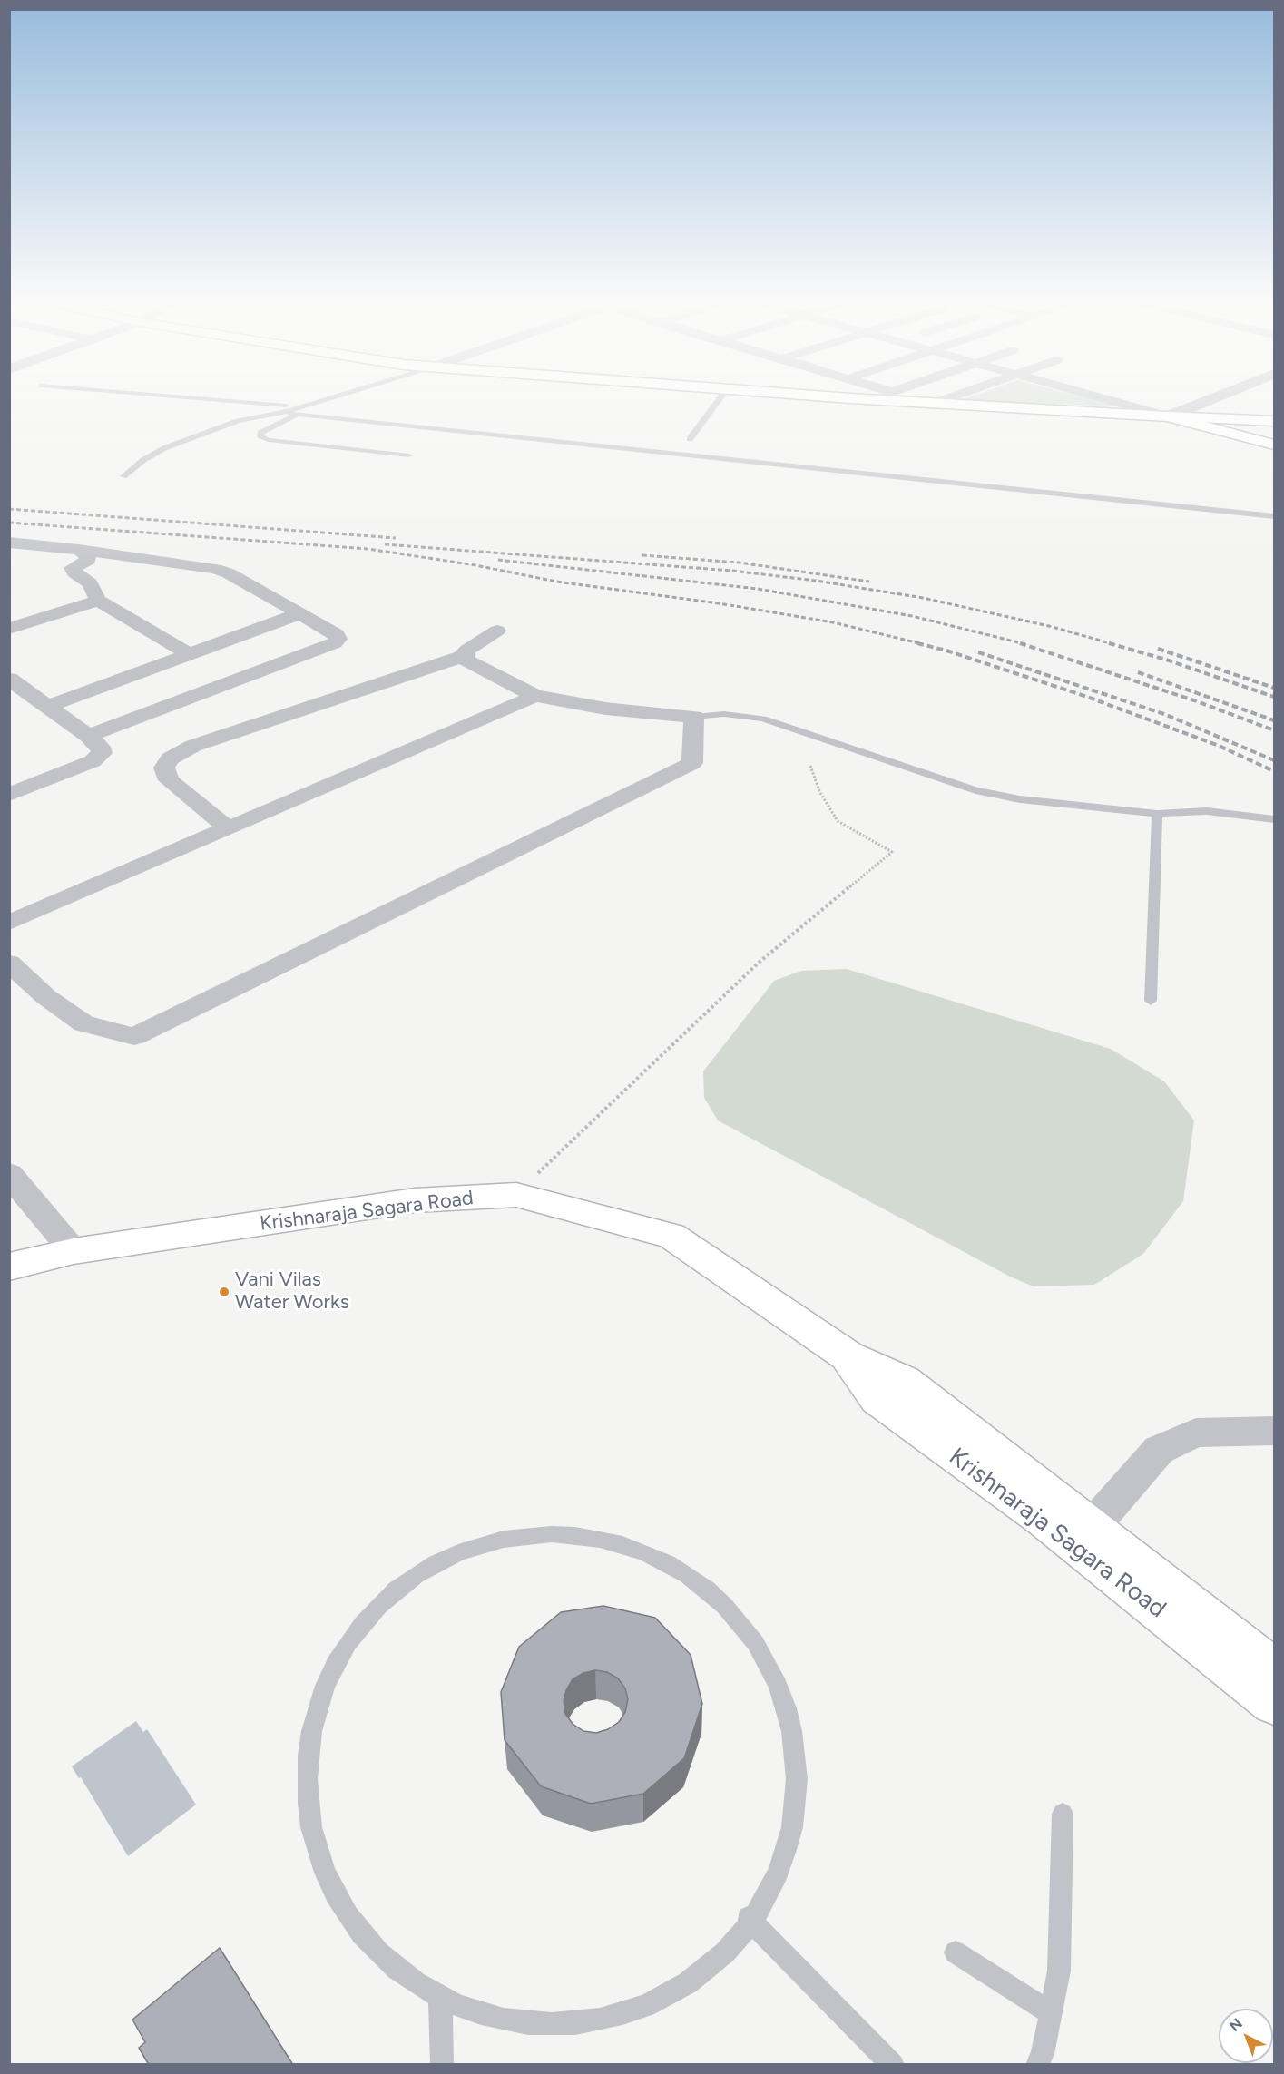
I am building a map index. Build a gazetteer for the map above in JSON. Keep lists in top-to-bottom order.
{
  "streets": {
    "main road": ["Krishnaraja Sagara Road"]
  },
  "places": ["Vani Vilas Water Works"],
  "north": "top left"
}
